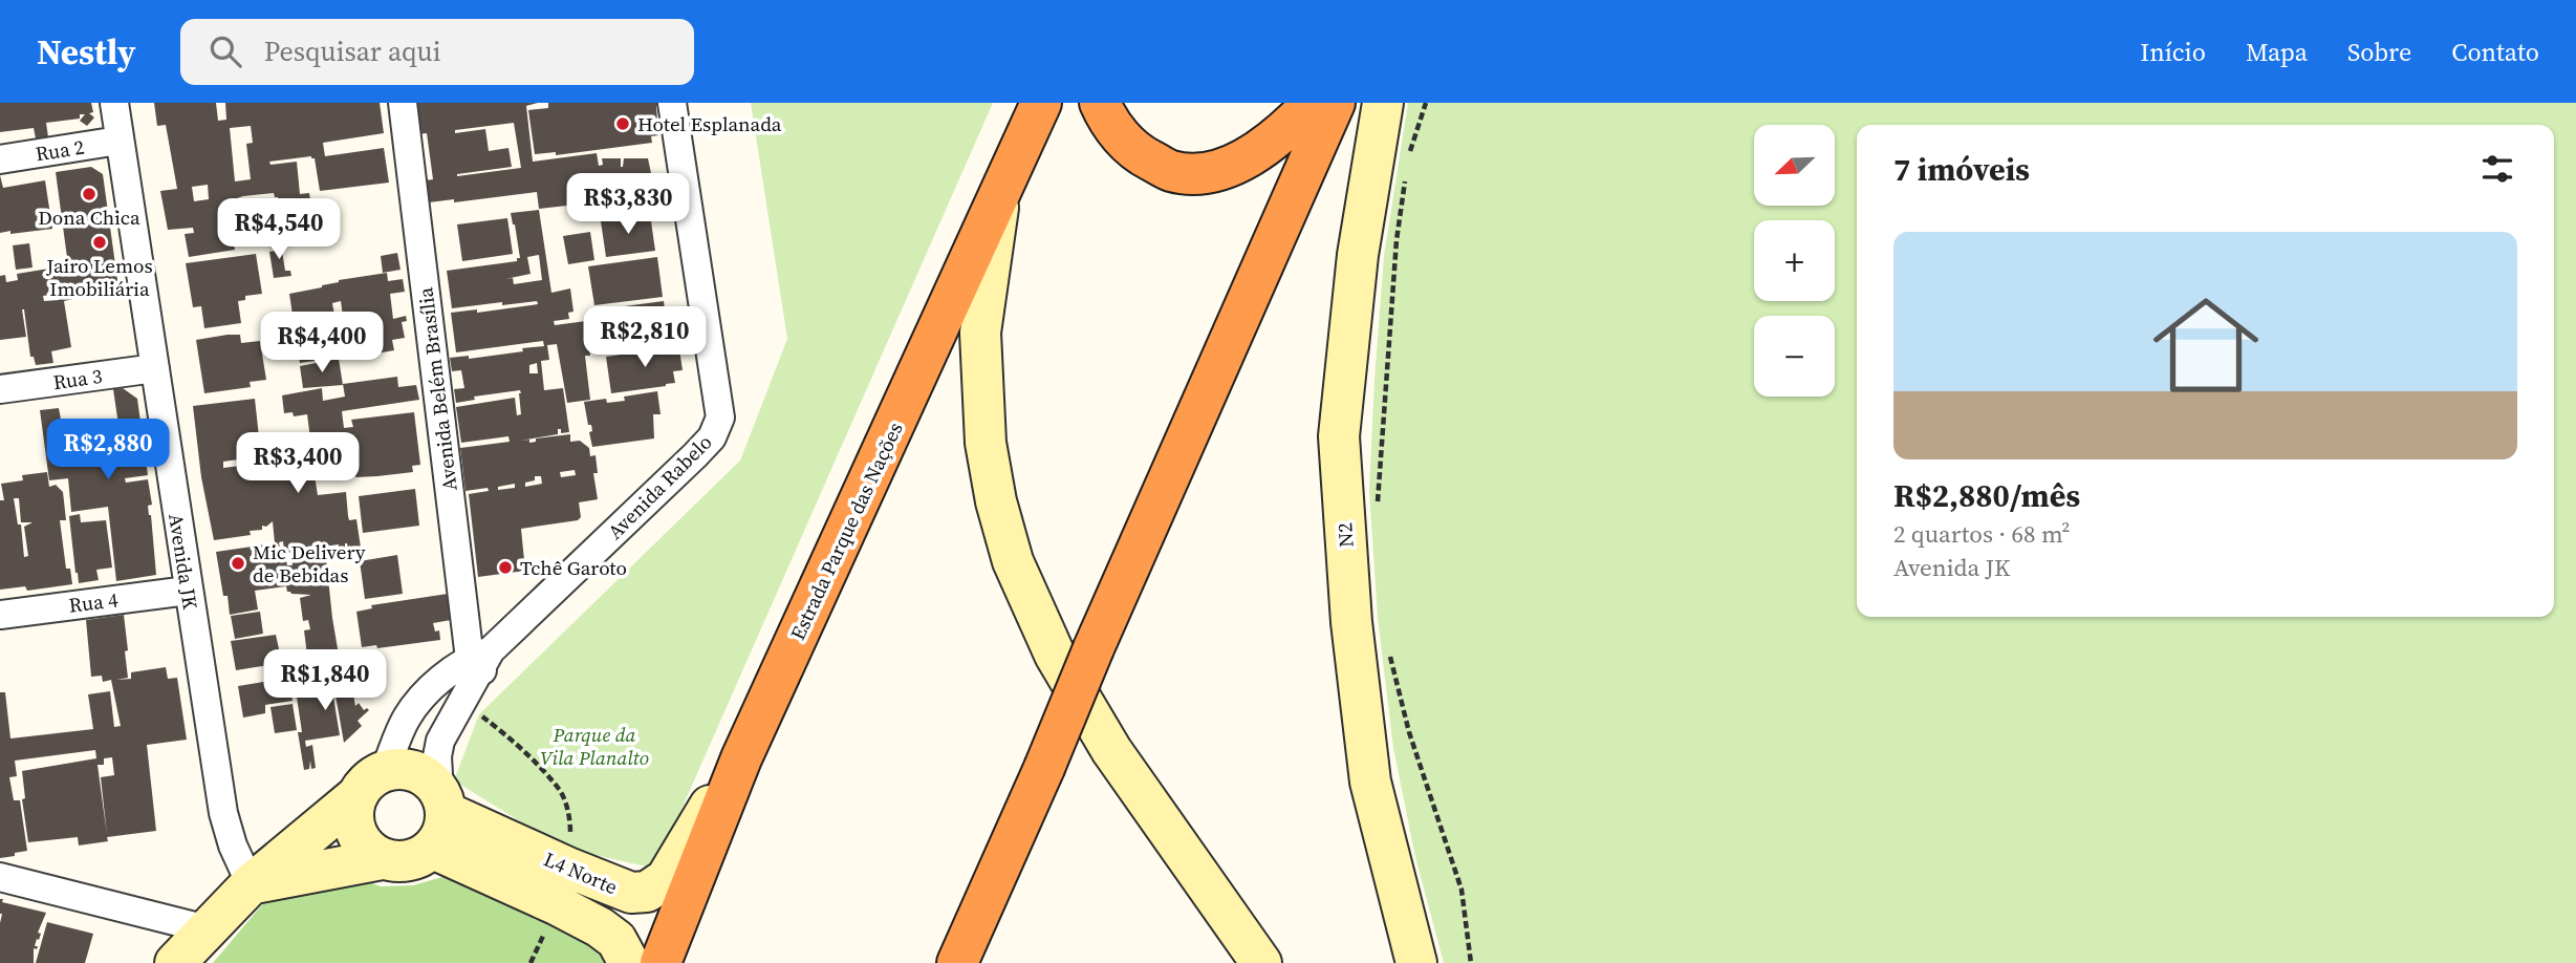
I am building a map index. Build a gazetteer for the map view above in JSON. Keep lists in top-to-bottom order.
{
  "streets": {
    "highway": ["Estrada Parque das Nações"],
    "main road": ["N2", "L4 Norte"],
    "street": [
      "Rua 2",
      "Rua 3",
      "Avenida Belém Brasília",
      "Avenida Rabelo",
      "Avenida JK",
      "Rua 4"
    ]
  },
  "crossings": [
    ["Rua 2", "Avenida JK"],
    ["Rua 3", "Avenida JK"],
    ["Avenida Belém Brasília", "Avenida Rabelo"],
    ["Estrada Parque das Nações", "L4 Norte"],
    ["Avenida JK", "Rua 4"]
  ],
  "parks": ["Parque da Vila Planalto"],
  "places": [
    "Hotel Esplanada",
    "Dona Chica",
    "Jairo Lemos Imobiliária",
    "Mic Delivery de Bebidas",
    "Tchê Garoto"
  ],
  "north": "bottom left",
  "page": {
    "header": "Nestly",
    "search": "Pesquisar aqui",
    "nav": [
      "Início",
      "Mapa",
      "Sobre",
      "Contato"
    ],
    "map_buttons": ["+", "−"],
    "heading": "7 imóveis",
    "price": [
      "R$3,830",
      "R$4,540",
      "R$2,810",
      "R$4,400",
      "R$2,880",
      "R$3,400",
      "R$1,840"
    ],
    "list": [
      {
        "name": "R$2,880/mês",
        "note": "2 quartos · 68 m² · Avenida JK"
      }
    ]
  }
}
